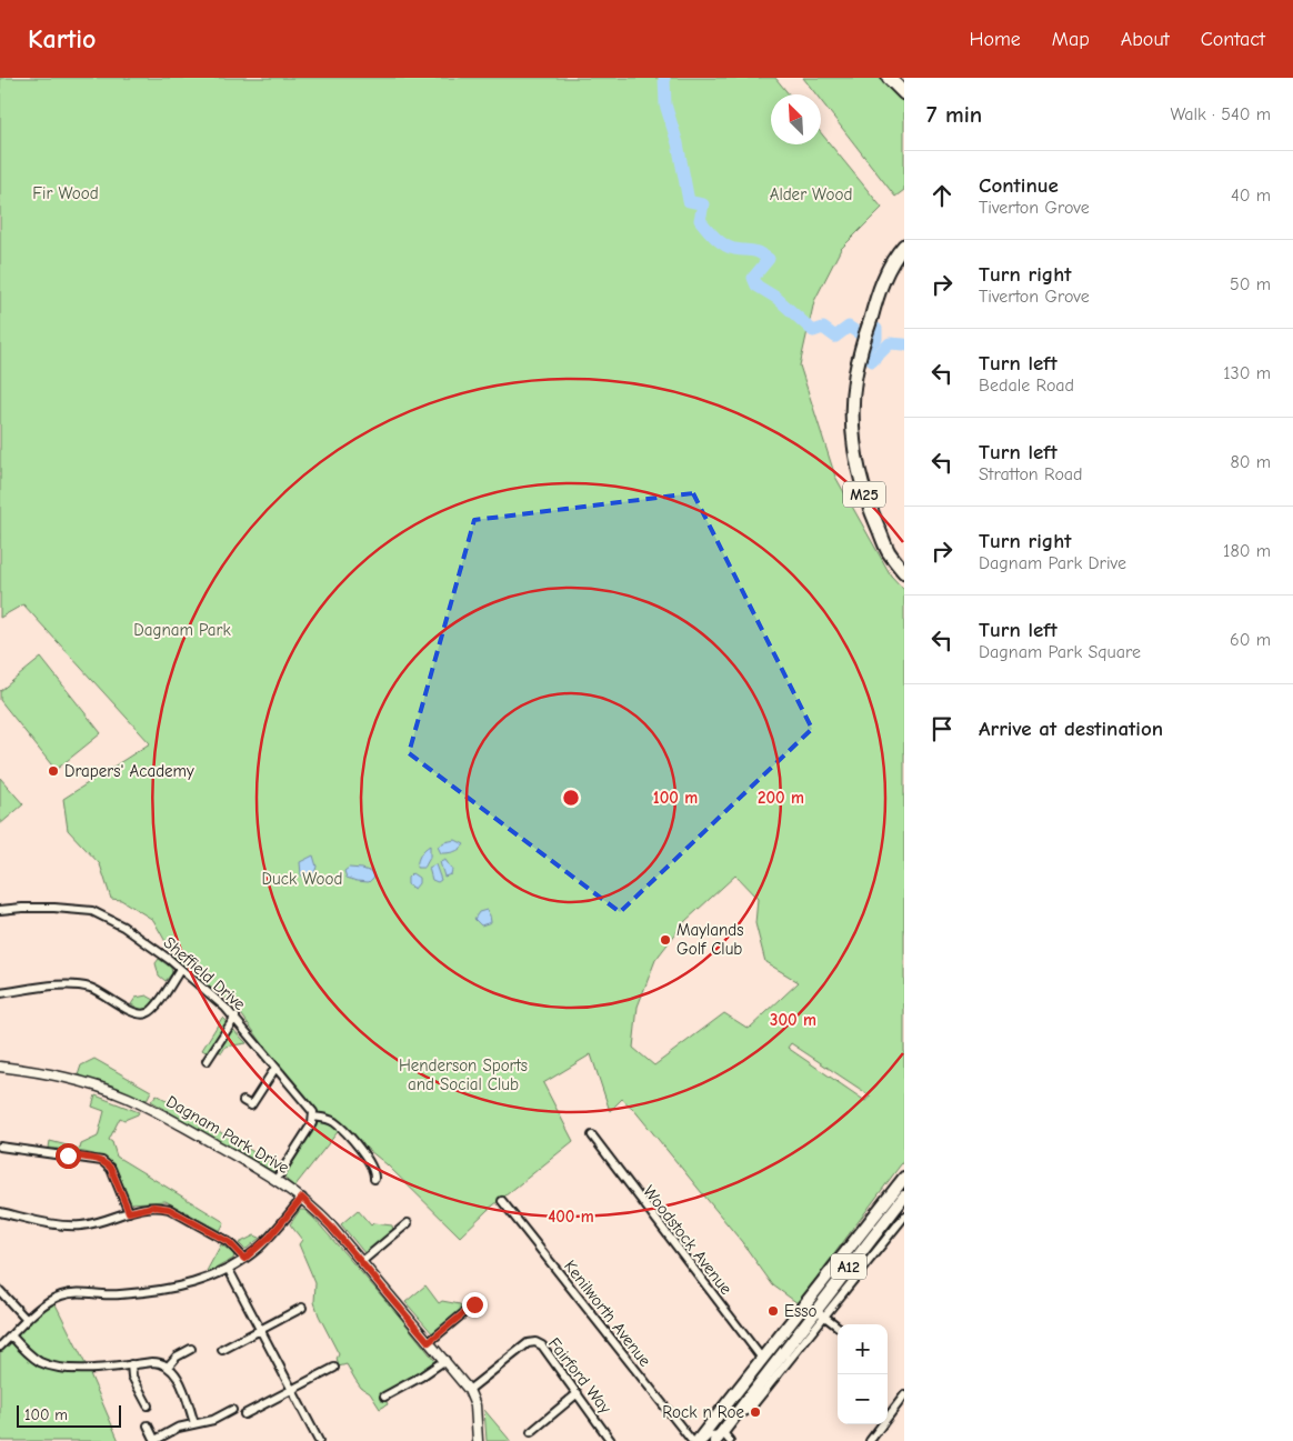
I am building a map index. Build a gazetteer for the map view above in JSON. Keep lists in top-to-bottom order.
{
  "streets": {
    "highway": ["M25", "A12"],
    "street": [
      "Sheffield Drive",
      "Dagnam Park Drive",
      "Woodstock Avenue",
      "Kenilworth Avenue",
      "Fairford Way"
    ]
  },
  "crossings": [
    ["Dagnam Park Drive", "Fairford Way"],
    ["Woodstock Avenue", "A12"]
  ],
  "parks": [
    "Fir Wood",
    "Alder Wood",
    "Dagnam Park",
    "Duck Wood",
    "Henderson Sports and Social Club"
  ],
  "places": [
    "Drapers' Academy",
    "Maylands Golf Club",
    "Esso",
    "Rock n Roe"
  ],
  "scale_bar": "100 m",
  "north": "top left",
  "page": {
    "header": "Kartio",
    "nav": [
      "Home",
      "Map",
      "About",
      "Contact"
    ],
    "heading": ["7 min", "Walk · 540 m"],
    "list": [
      ["Continue", "Tiverton Grove", "40 m"],
      ["Turn right", "Tiverton Grove", "50 m"],
      ["Turn left", "Bedale Road", "130 m"],
      ["Turn left", "Stratton Road", "80 m"],
      ["Turn right", "Dagnam Park Drive", "180 m"],
      ["Turn left", "Dagnam Park Square", "60 m"],
      "Arrive at destination"
    ],
    "map_buttons": ["+", "−"],
    "scale": "100 m"
  },
  "rings": [
    "100 m",
    "200 m",
    "300 m",
    "400 m"
  ]
}
